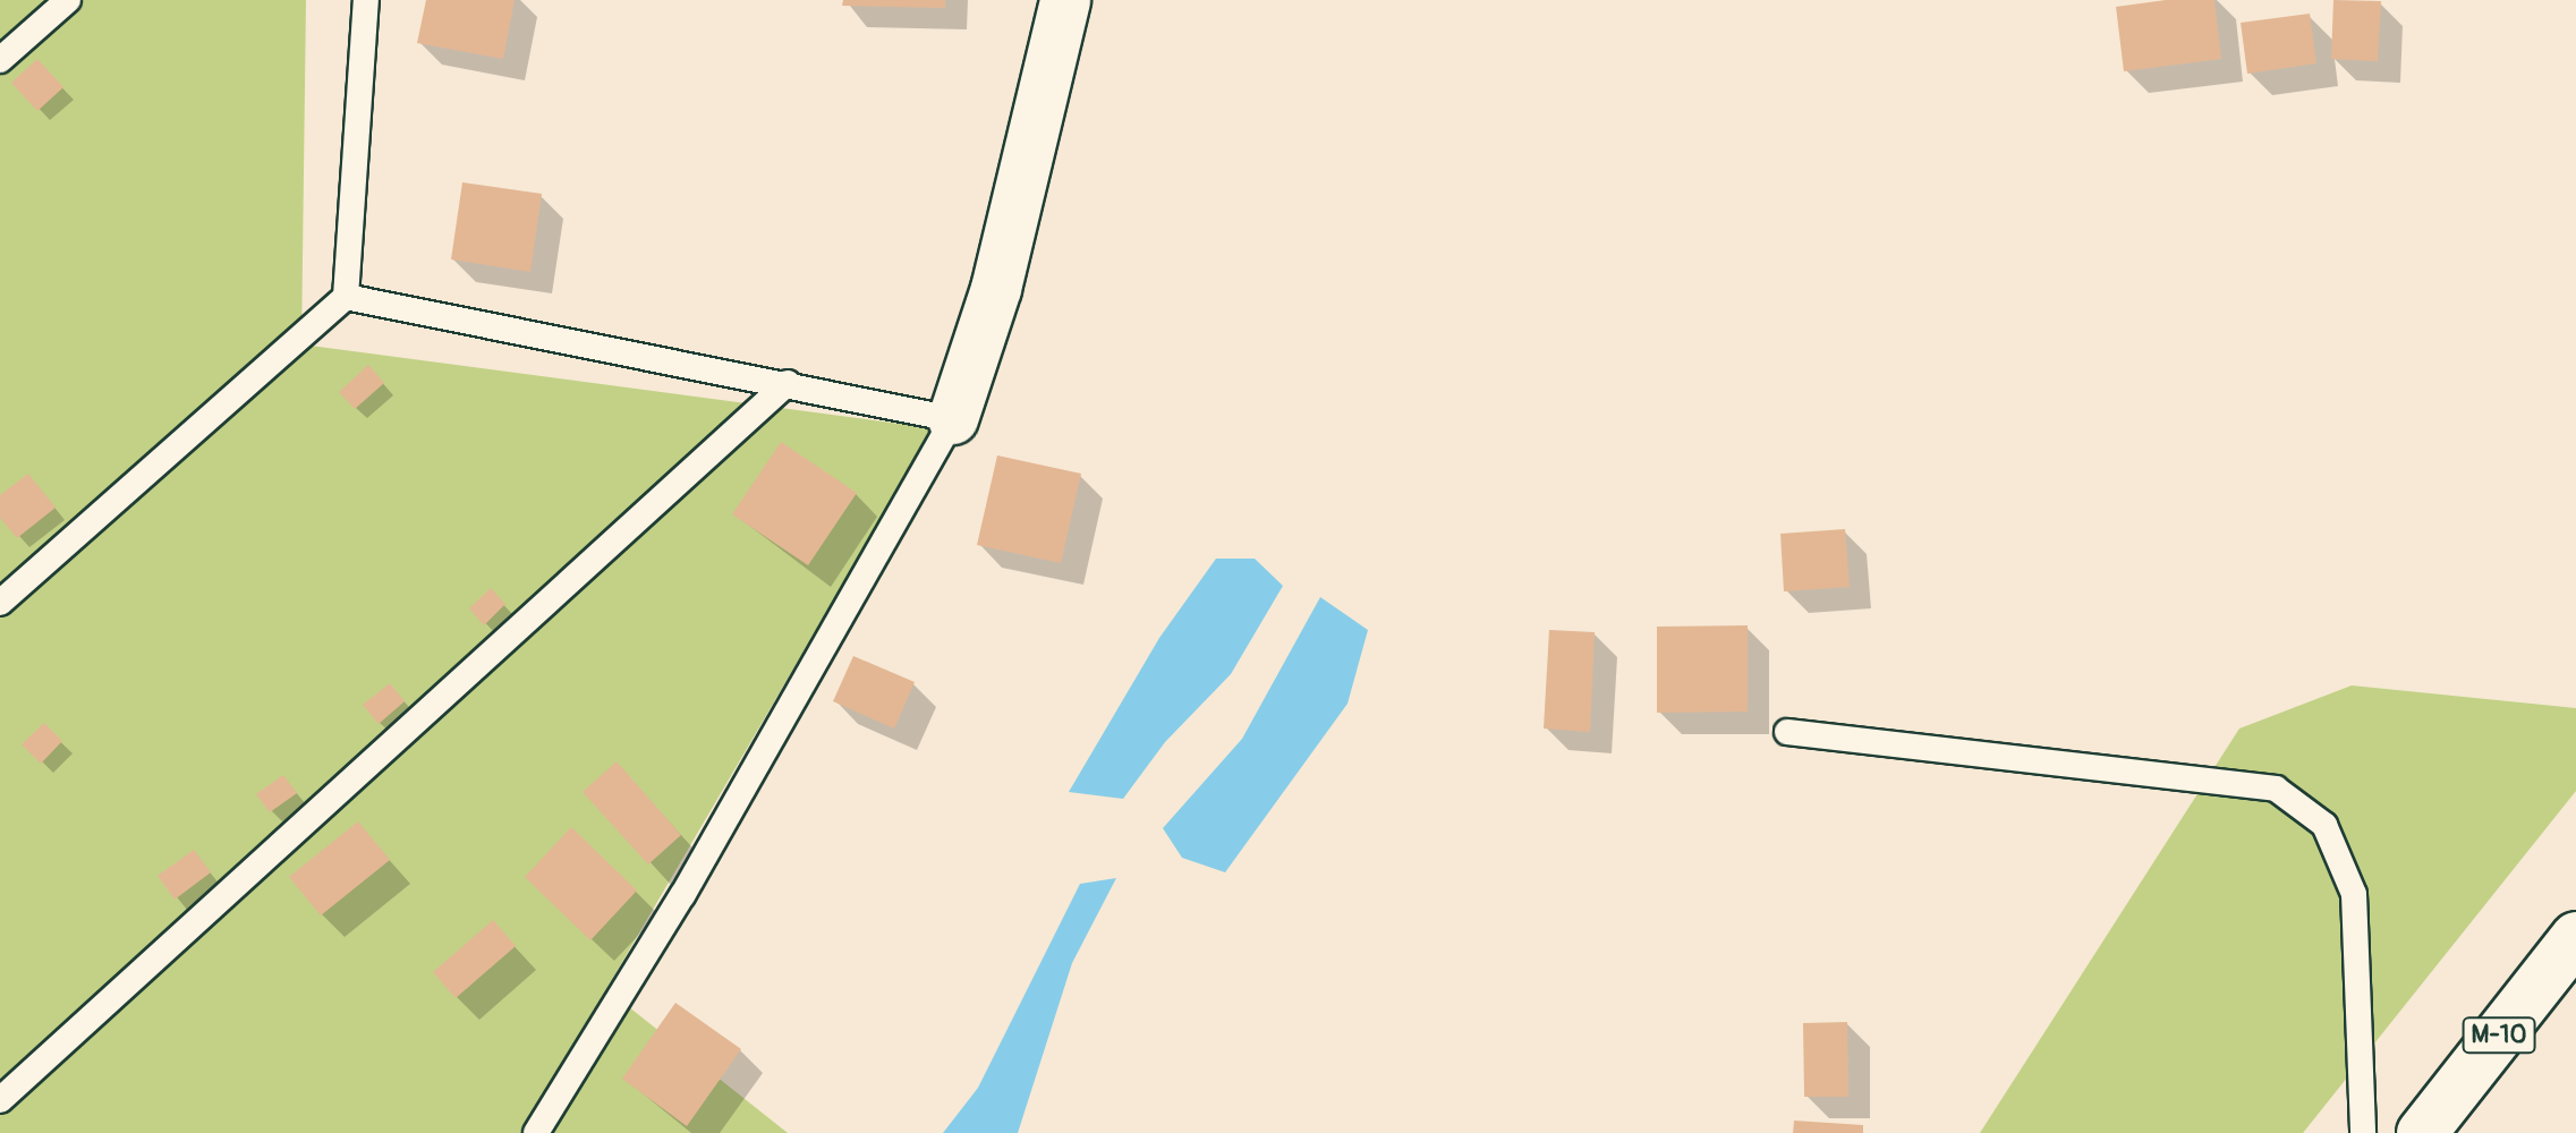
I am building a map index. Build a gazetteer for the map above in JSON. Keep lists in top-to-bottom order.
{
  "streets": {
    "main road": ["М-10"]
  }
}
